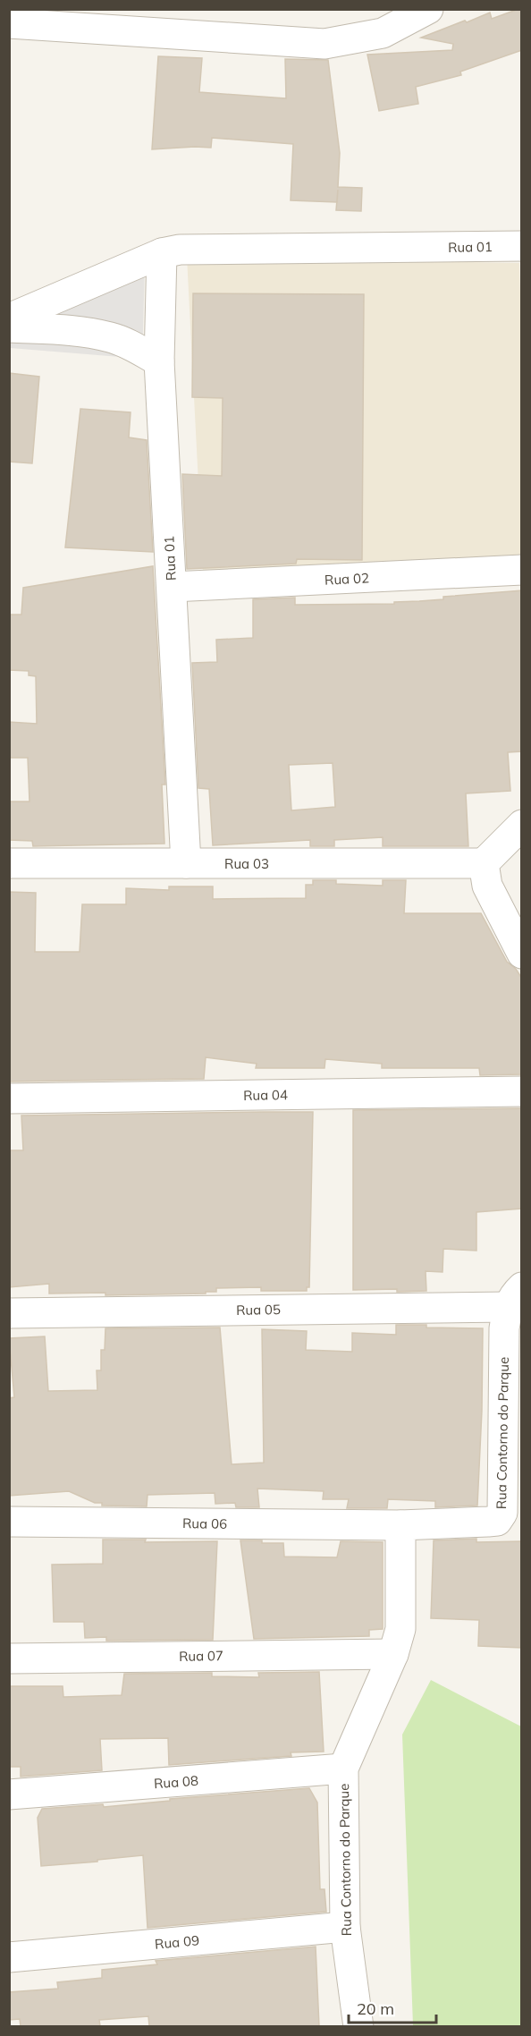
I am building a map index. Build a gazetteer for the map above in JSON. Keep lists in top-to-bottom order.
{
  "streets": {
    "street": [
      "Rua 01",
      "Rua 02",
      "Rua 03",
      "Rua 04",
      "Rua 05",
      "Rua Contorno do Parque",
      "Rua 06",
      "Rua 07",
      "Rua 08",
      "Rua 09"
    ]
  },
  "crossings": [
    ["Rua 01", "Rua 02"],
    ["Rua 01", "Rua 03"],
    ["Rua 05", "Rua Contorno do Parque"],
    ["Rua Contorno do Parque", "Rua 06"],
    ["Rua Contorno do Parque", "Rua 07"],
    ["Rua Contorno do Parque", "Rua 08"],
    ["Rua Contorno do Parque", "Rua 09"]
  ],
  "scale_bar": "20 m"
}
